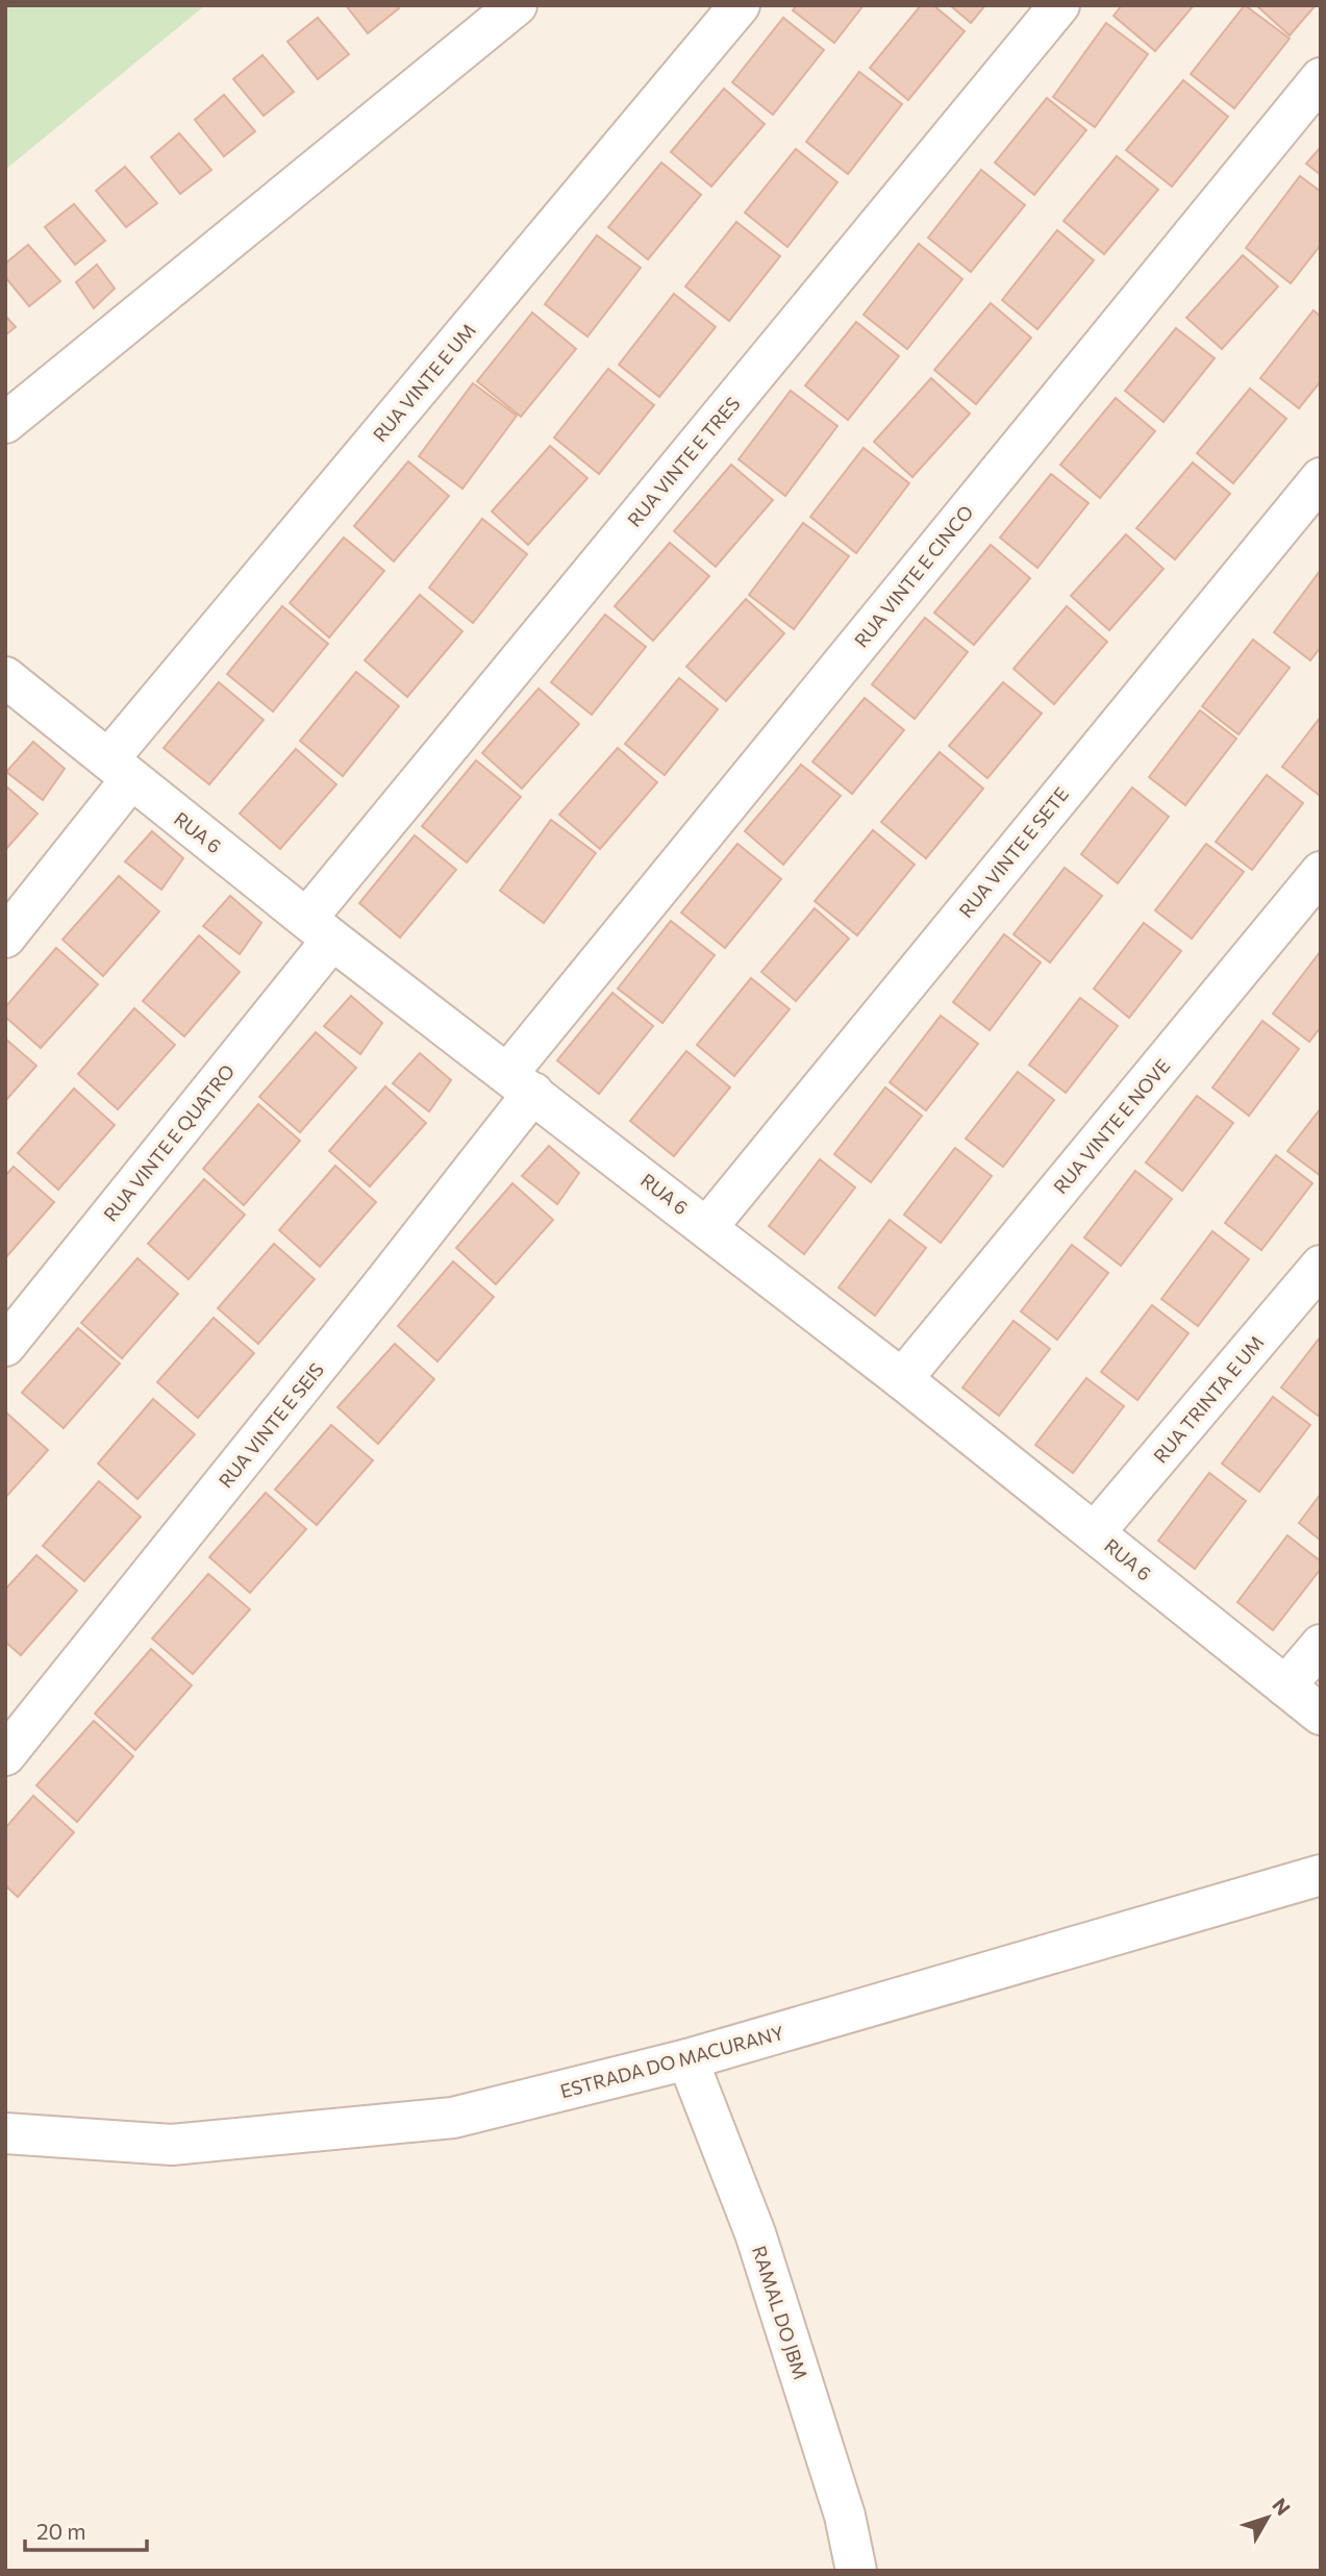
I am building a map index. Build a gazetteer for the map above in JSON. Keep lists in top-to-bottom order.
{
  "streets": {
    "street": [
      "RUA VINTE E UM",
      "RUA VINTE E TRES",
      "RUA VINTE E CINCO",
      "RUA 6",
      "RUA VINTE E SETE",
      "RUA VINTE E NOVE",
      "RUA VINTE E QUATRO",
      "RUA TRINTA E UM",
      "RUA VINTE E SEIS",
      "ESTRADA DO MACURANY",
      "RAMAL DO JBM"
    ]
  },
  "crossings": [
    ["RUA VINTE E UM", "RUA 6"],
    ["RUA VINTE E TRES", "RUA 6"],
    ["RUA VINTE E TRES", "RUA VINTE E QUATRO"],
    ["RUA VINTE E CINCO", "RUA 6"],
    ["RUA VINTE E CINCO", "RUA VINTE E SEIS"],
    ["RUA 6", "RUA VINTE E SETE"],
    ["RUA 6", "RUA VINTE E NOVE"],
    ["RUA 6", "RUA VINTE E QUATRO"],
    ["RUA 6", "RUA TRINTA E UM"],
    ["RUA 6", "RUA VINTE E SEIS"],
    ["ESTRADA DO MACURANY", "RAMAL DO JBM"]
  ],
  "scale_bar": "20 m",
  "north": "top right"
}
